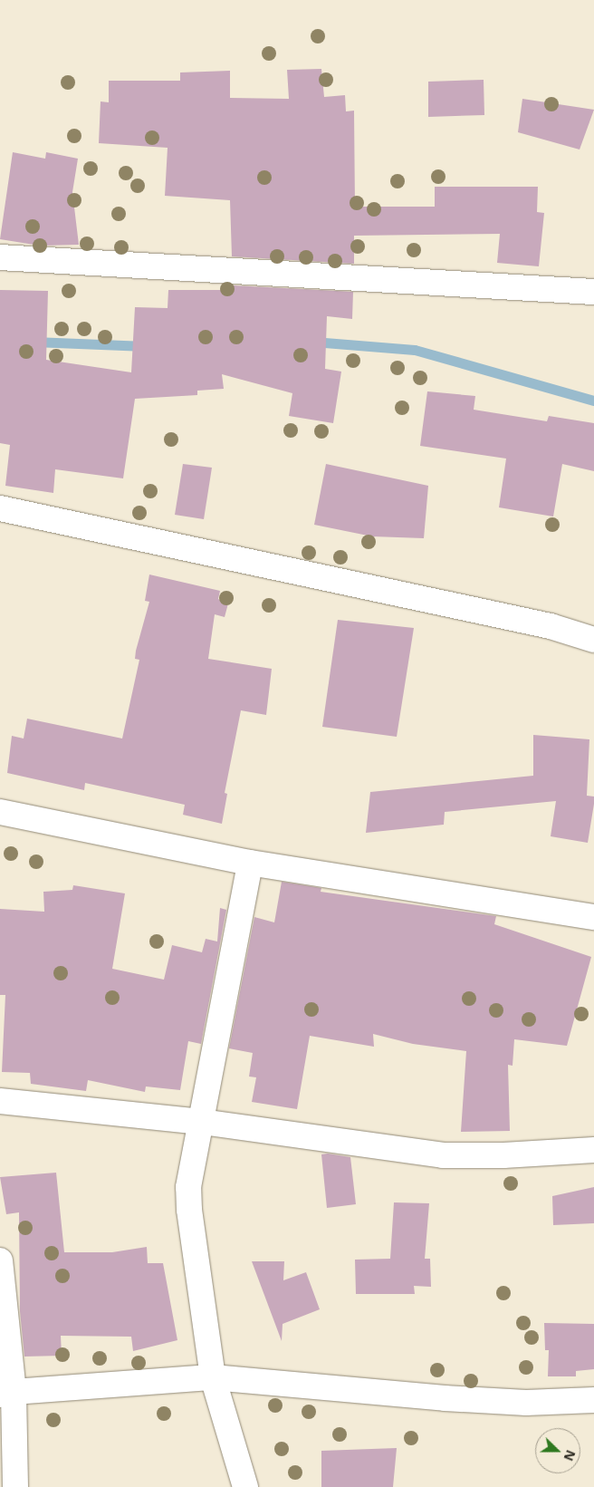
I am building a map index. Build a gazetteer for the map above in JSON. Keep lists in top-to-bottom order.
{
  "north": "right"
}
